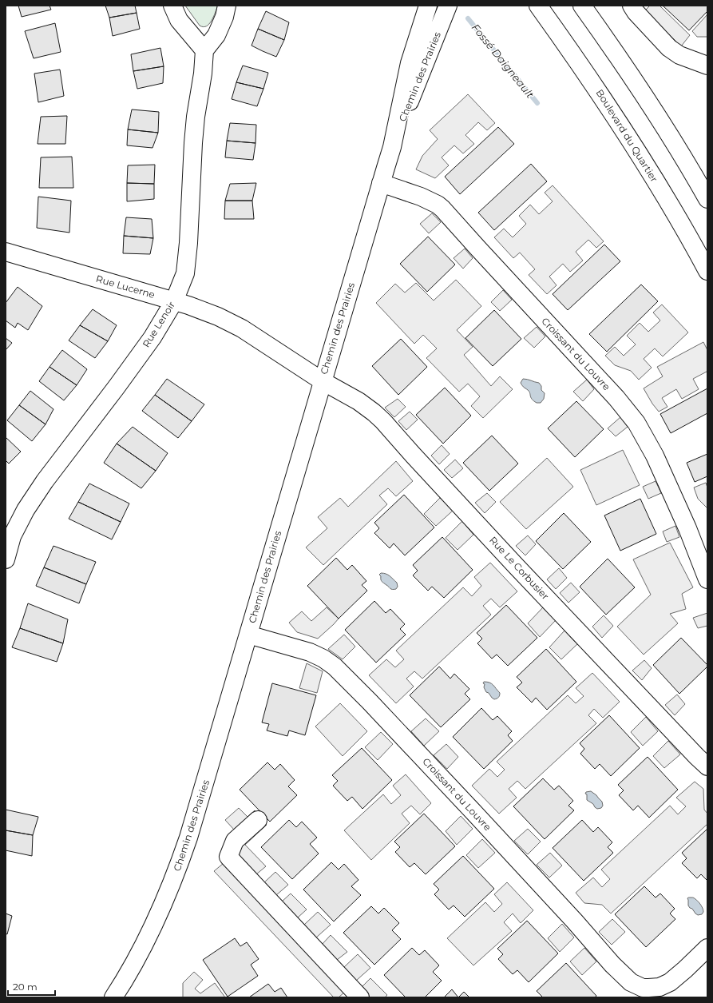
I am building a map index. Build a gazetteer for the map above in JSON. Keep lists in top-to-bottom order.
{
  "streets": {
    "street": [
      "Chemin des Prairies",
      "Boulevard du Quartier",
      "Rue Lucerne",
      "Rue Lenoir",
      "Croissant du Louvre",
      "Rue Le Corbusier"
    ]
  },
  "crossings": [
    ["Chemin des Prairies", "Rue Lucerne"],
    ["Chemin des Prairies", "Croissant du Louvre"],
    ["Chemin des Prairies", "Rue Le Corbusier"],
    ["Rue Lucerne", "Rue Lenoir"],
    ["Rue Lucerne", "Rue Le Corbusier"]
  ],
  "water": ["Fossé Daigneault"],
  "scale_bar": "20 m"
}
